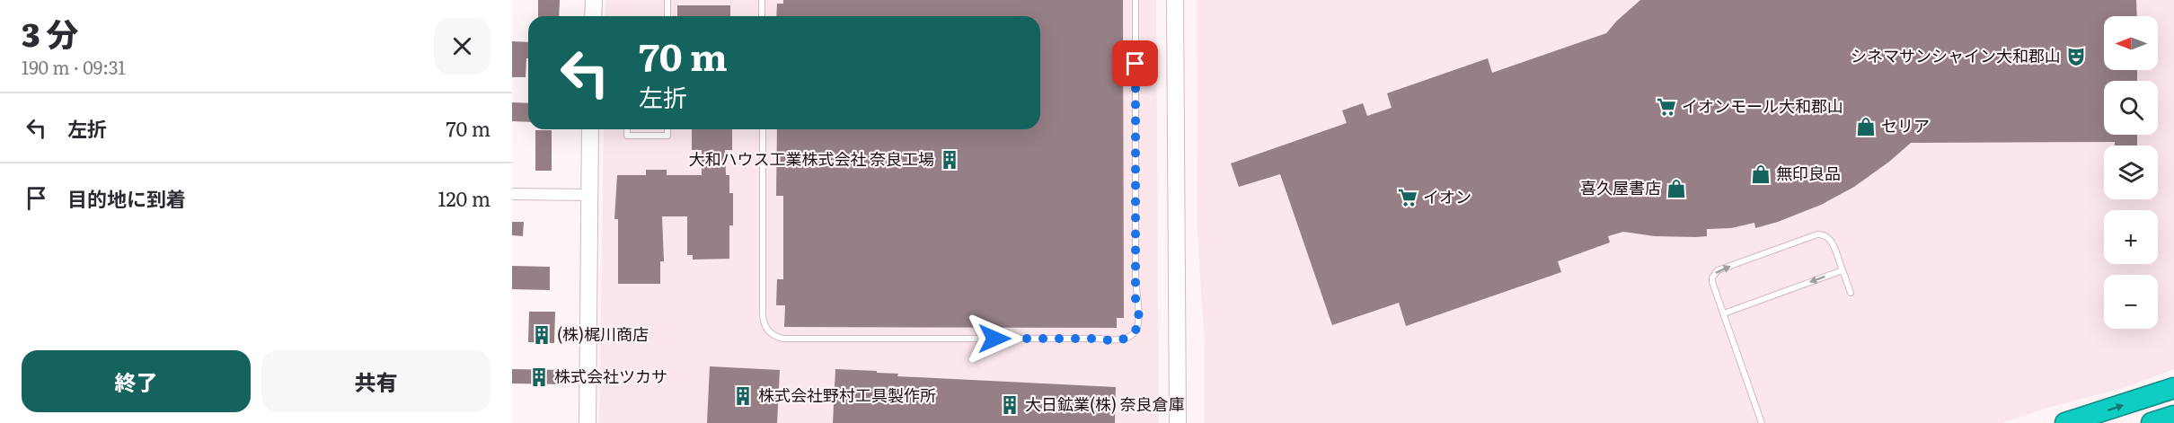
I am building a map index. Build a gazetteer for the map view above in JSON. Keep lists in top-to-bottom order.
{
  "places": {
    "theatre": ["シネマサンシャイン大和郡山"],
    "supermarket": ["イオンモール大和郡山", "イオン"],
    "shop": ["セリア", "無印良品", "喜久屋書店"],
    "building": [
      "大和ハウス工業株式会社 奈良工場",
      "(株)梶川商店",
      "株式会社ツカサ",
      "株式会社野村工具製作所",
      "大日鉱業(株) 奈良倉庫"
    ]
  },
  "north": "left",
  "page": {
    "heading": ["3 分", "190 m · 09:31"],
    "map_buttons": ["+", "−"],
    "turn": ["70 m", "左折"],
    "list": [
      {
        "name": "左折",
        "value": "70 m"
      },
      {
        "name": "目的地に到着",
        "value": "120 m"
      }
    ],
    "buttons": ["終了", "共有"]
  }
}
